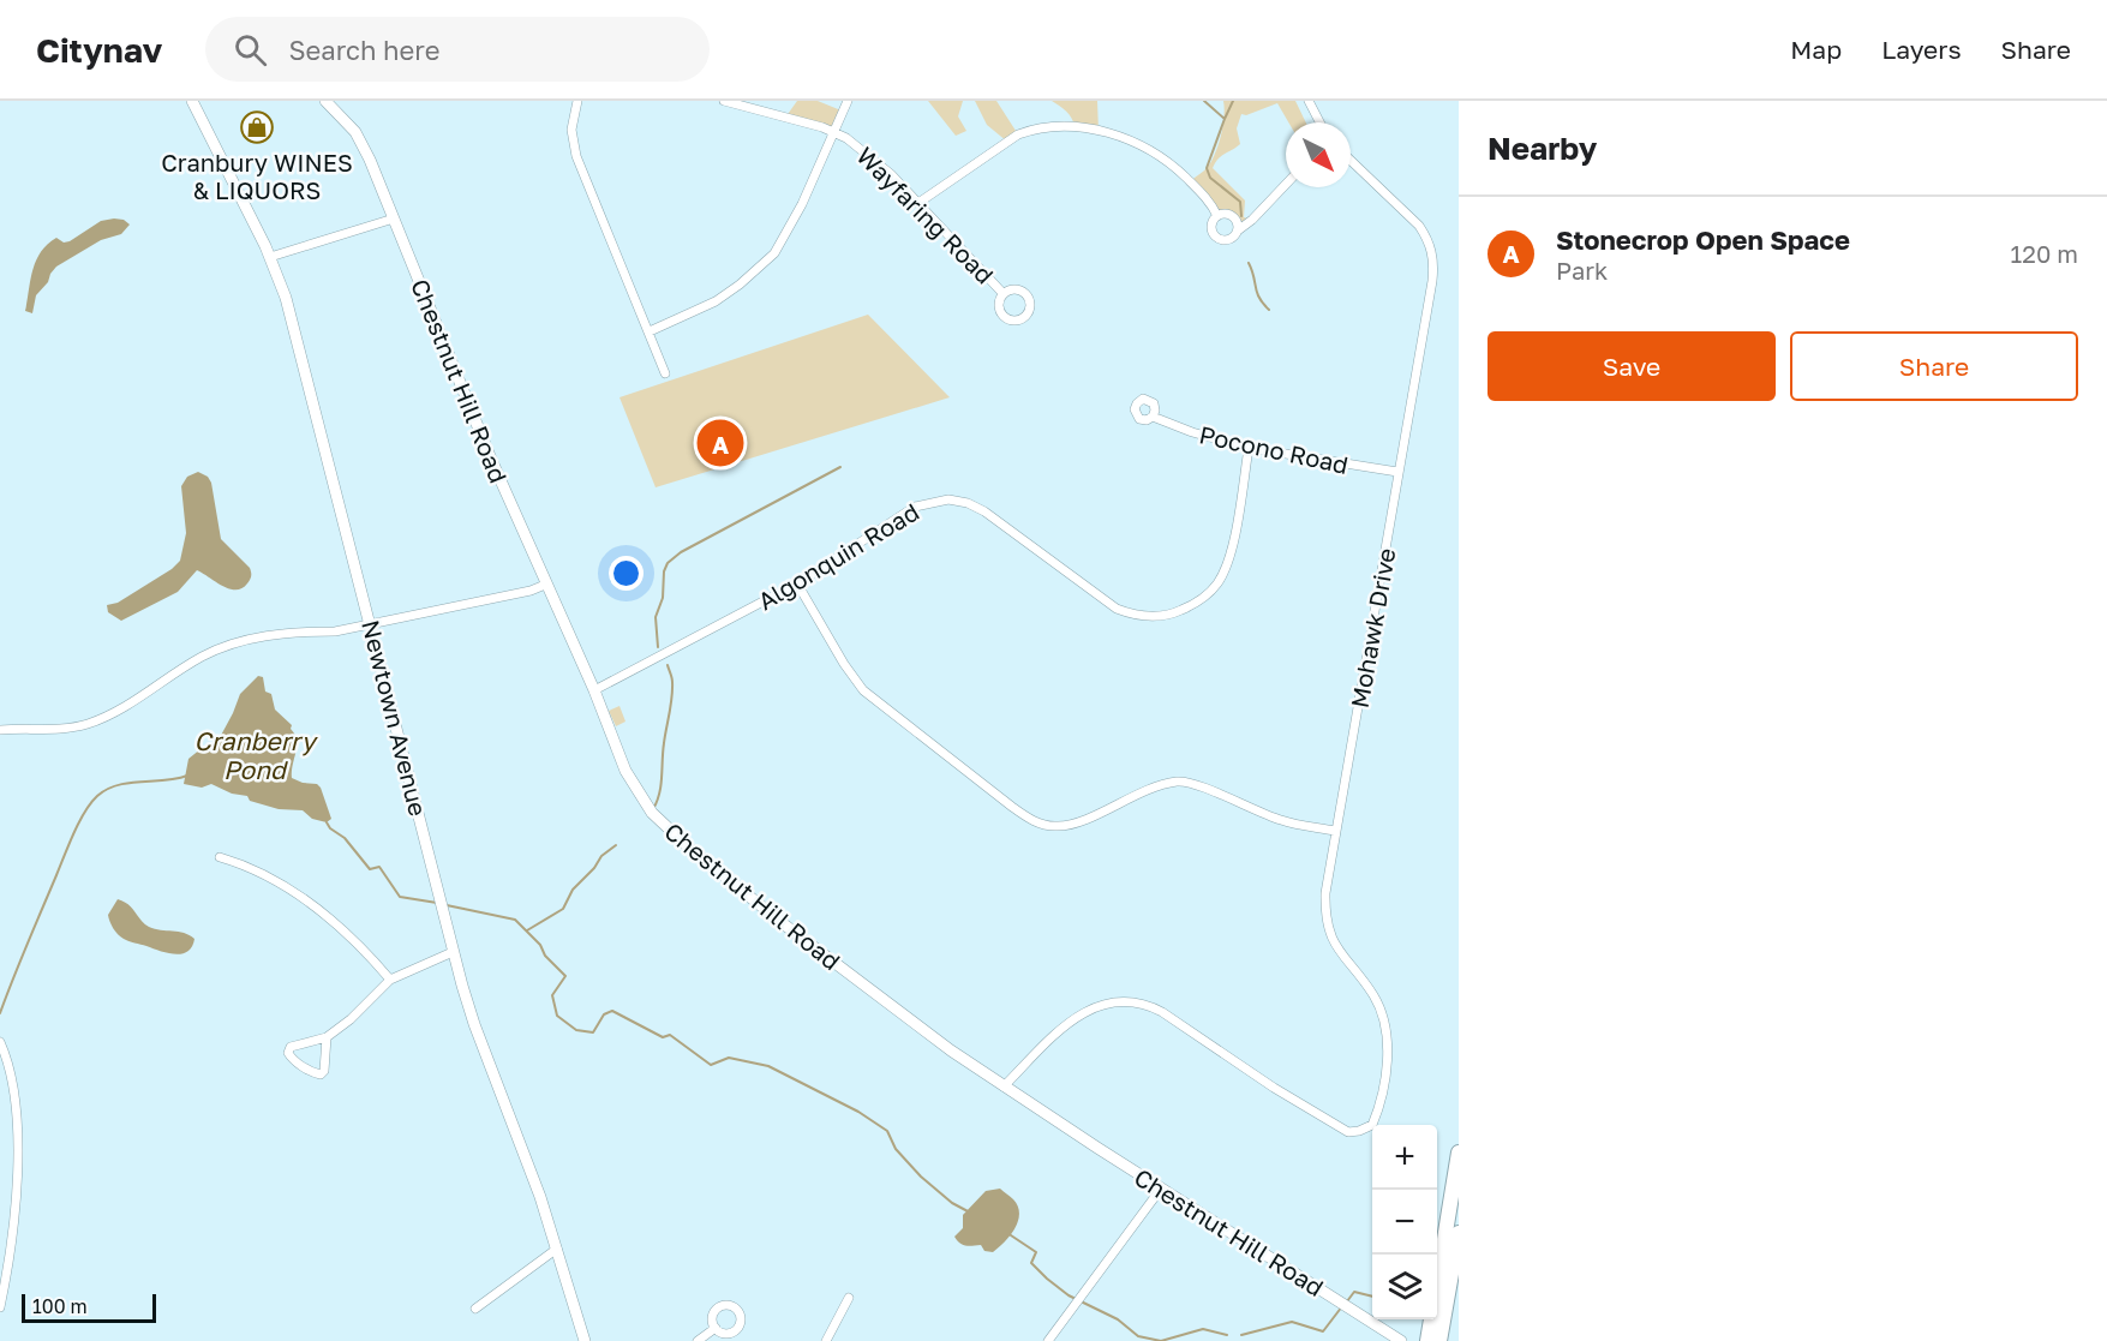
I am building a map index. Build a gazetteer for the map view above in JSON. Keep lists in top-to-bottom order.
{
  "streets": {
    "main road": ["Chestnut Hill Road", "Newtown Avenue"],
    "street": [
      "Wayfaring Road",
      "Pocono Road",
      "Algonquin Road",
      "Mohawk Drive"
    ]
  },
  "crossings": [
    ["Chestnut Hill Road", "Algonquin Road"],
    ["Chestnut Hill Road", "Mohawk Drive"],
    ["Pocono Road", "Algonquin Road"],
    ["Pocono Road", "Mohawk Drive"]
  ],
  "water": ["Cranberry Pond"],
  "places": {
    "shop": ["Cranbury WINES & LIQUORS"]
  },
  "scale_bar": "100 m",
  "north": "bottom right",
  "page": {
    "header": "Citynav",
    "search": "Search here",
    "nav": ["Map", "Layers", "Share"],
    "heading": "Nearby",
    "list": [
      {
        "mark": "A",
        "name": "Stonecrop Open Space",
        "note": "Park",
        "value": "120 m"
      }
    ],
    "buttons": ["Save", "Share"],
    "pins": "A",
    "map_buttons": ["+", "−"],
    "scale": "100 m"
  }
}
